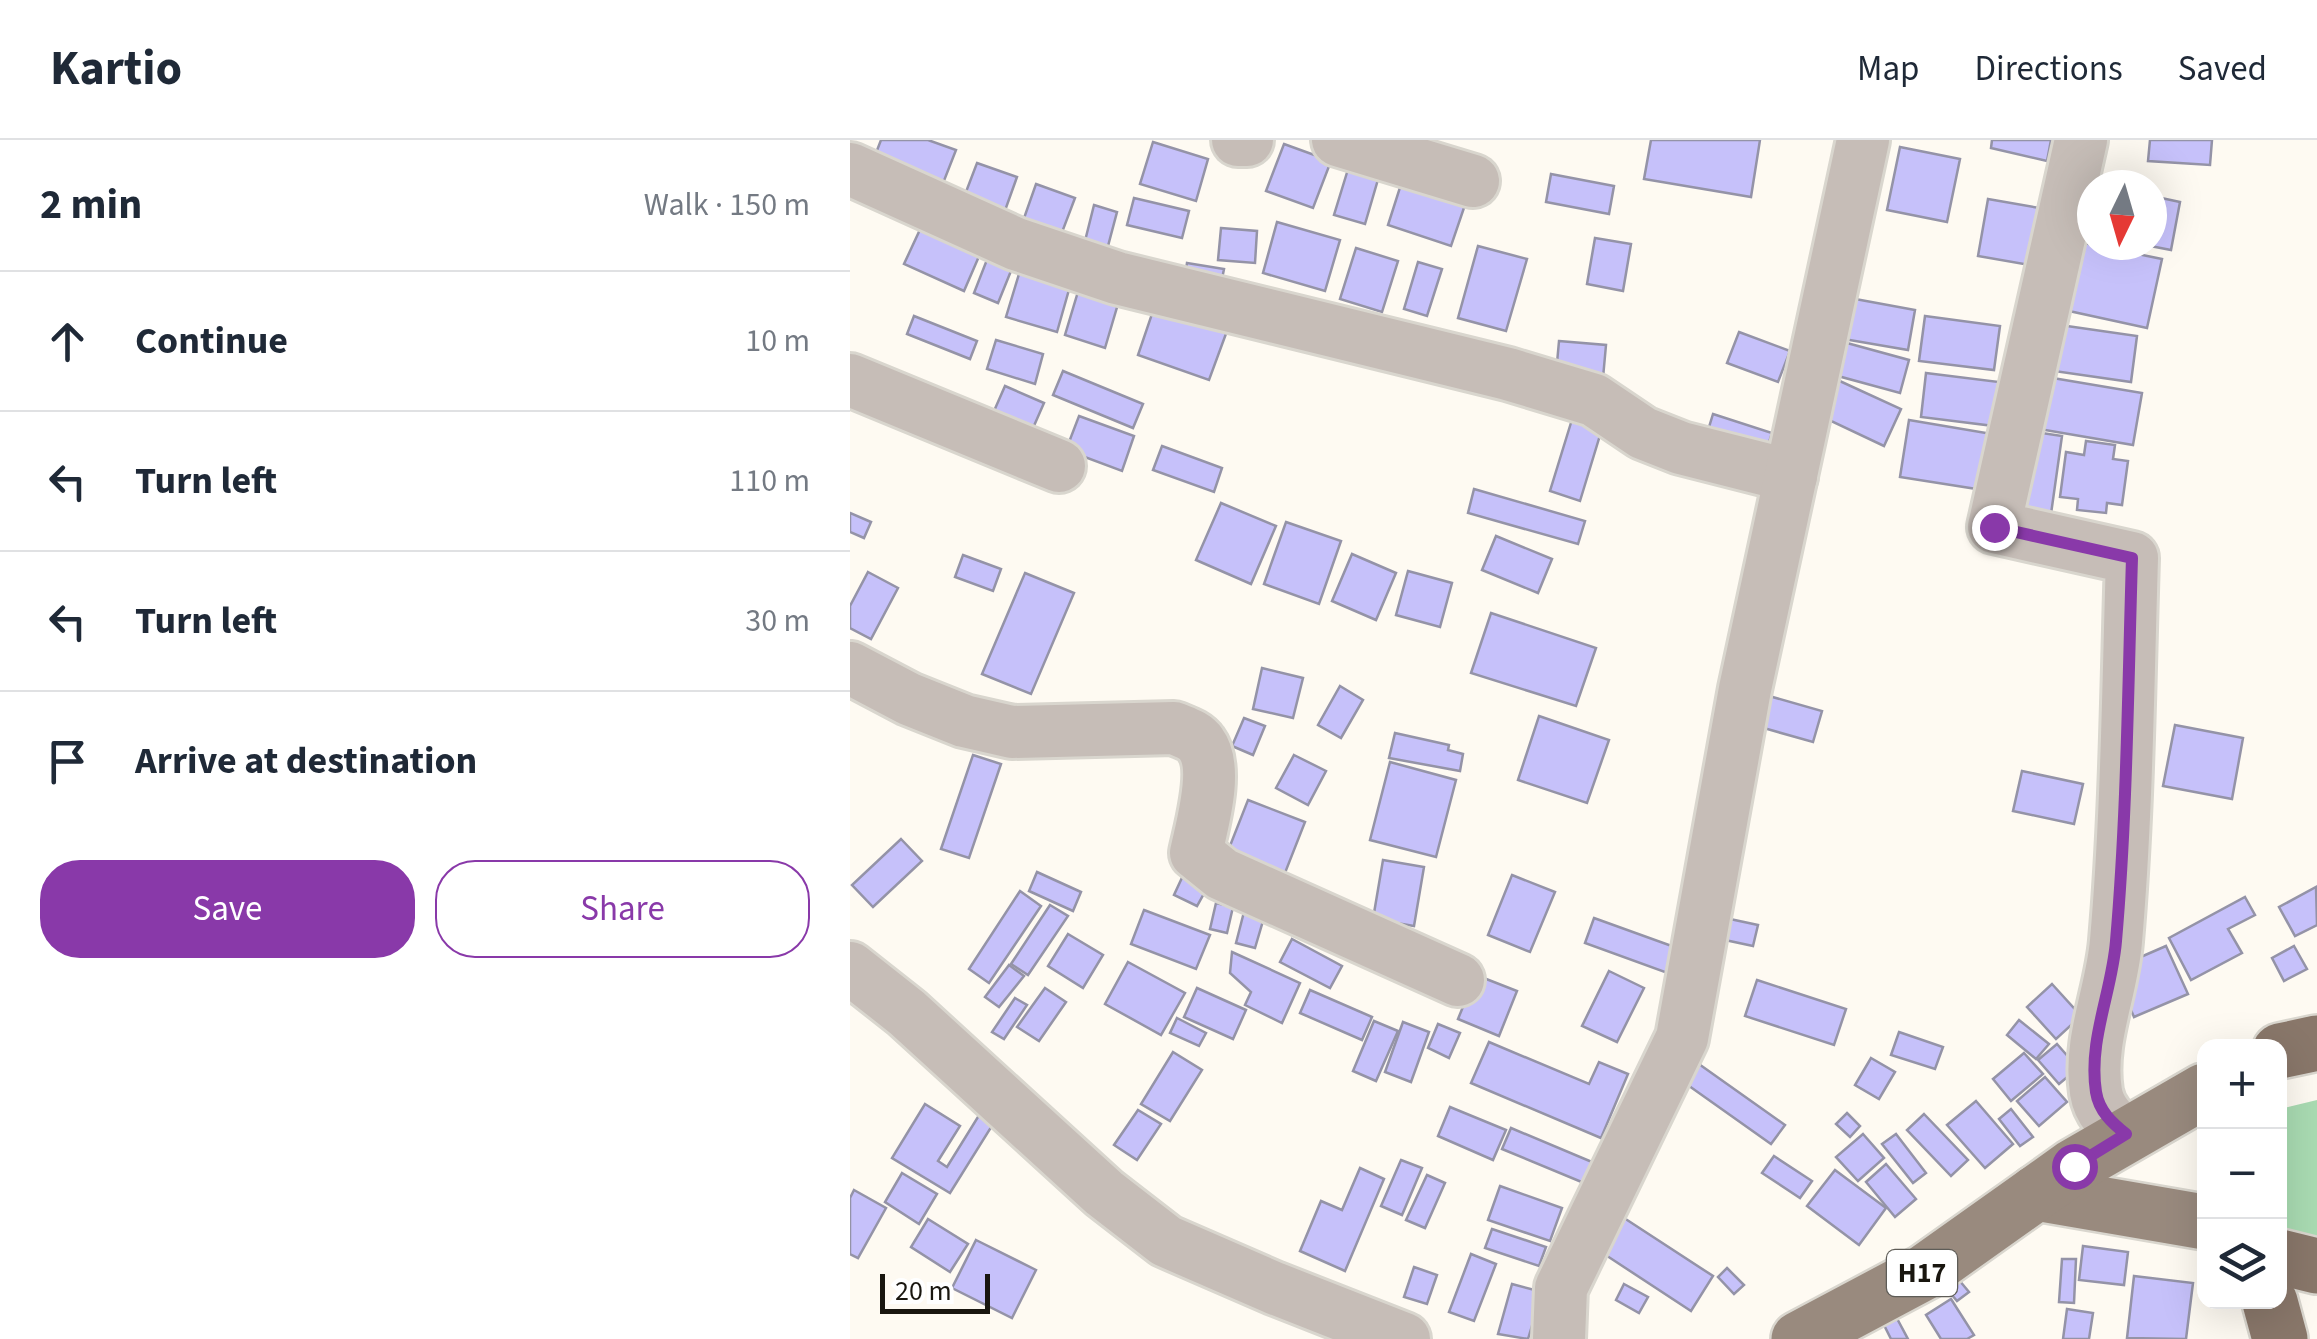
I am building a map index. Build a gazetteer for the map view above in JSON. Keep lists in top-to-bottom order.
{
  "streets": {
    "main road": ["H17"]
  },
  "scale_bar": "20 m",
  "north": "bottom",
  "page": {
    "header": "Kartio",
    "nav": ["Map", "Directions", "Saved"],
    "heading": ["2 min", "Walk · 150 m"],
    "list": [
      ["Continue", "10 m"],
      ["Turn left", "110 m"],
      ["Turn left", "30 m"],
      "Arrive at destination"
    ],
    "buttons": ["Save", "Share"],
    "map_buttons": ["+", "−"],
    "scale": "20 m"
  }
}
